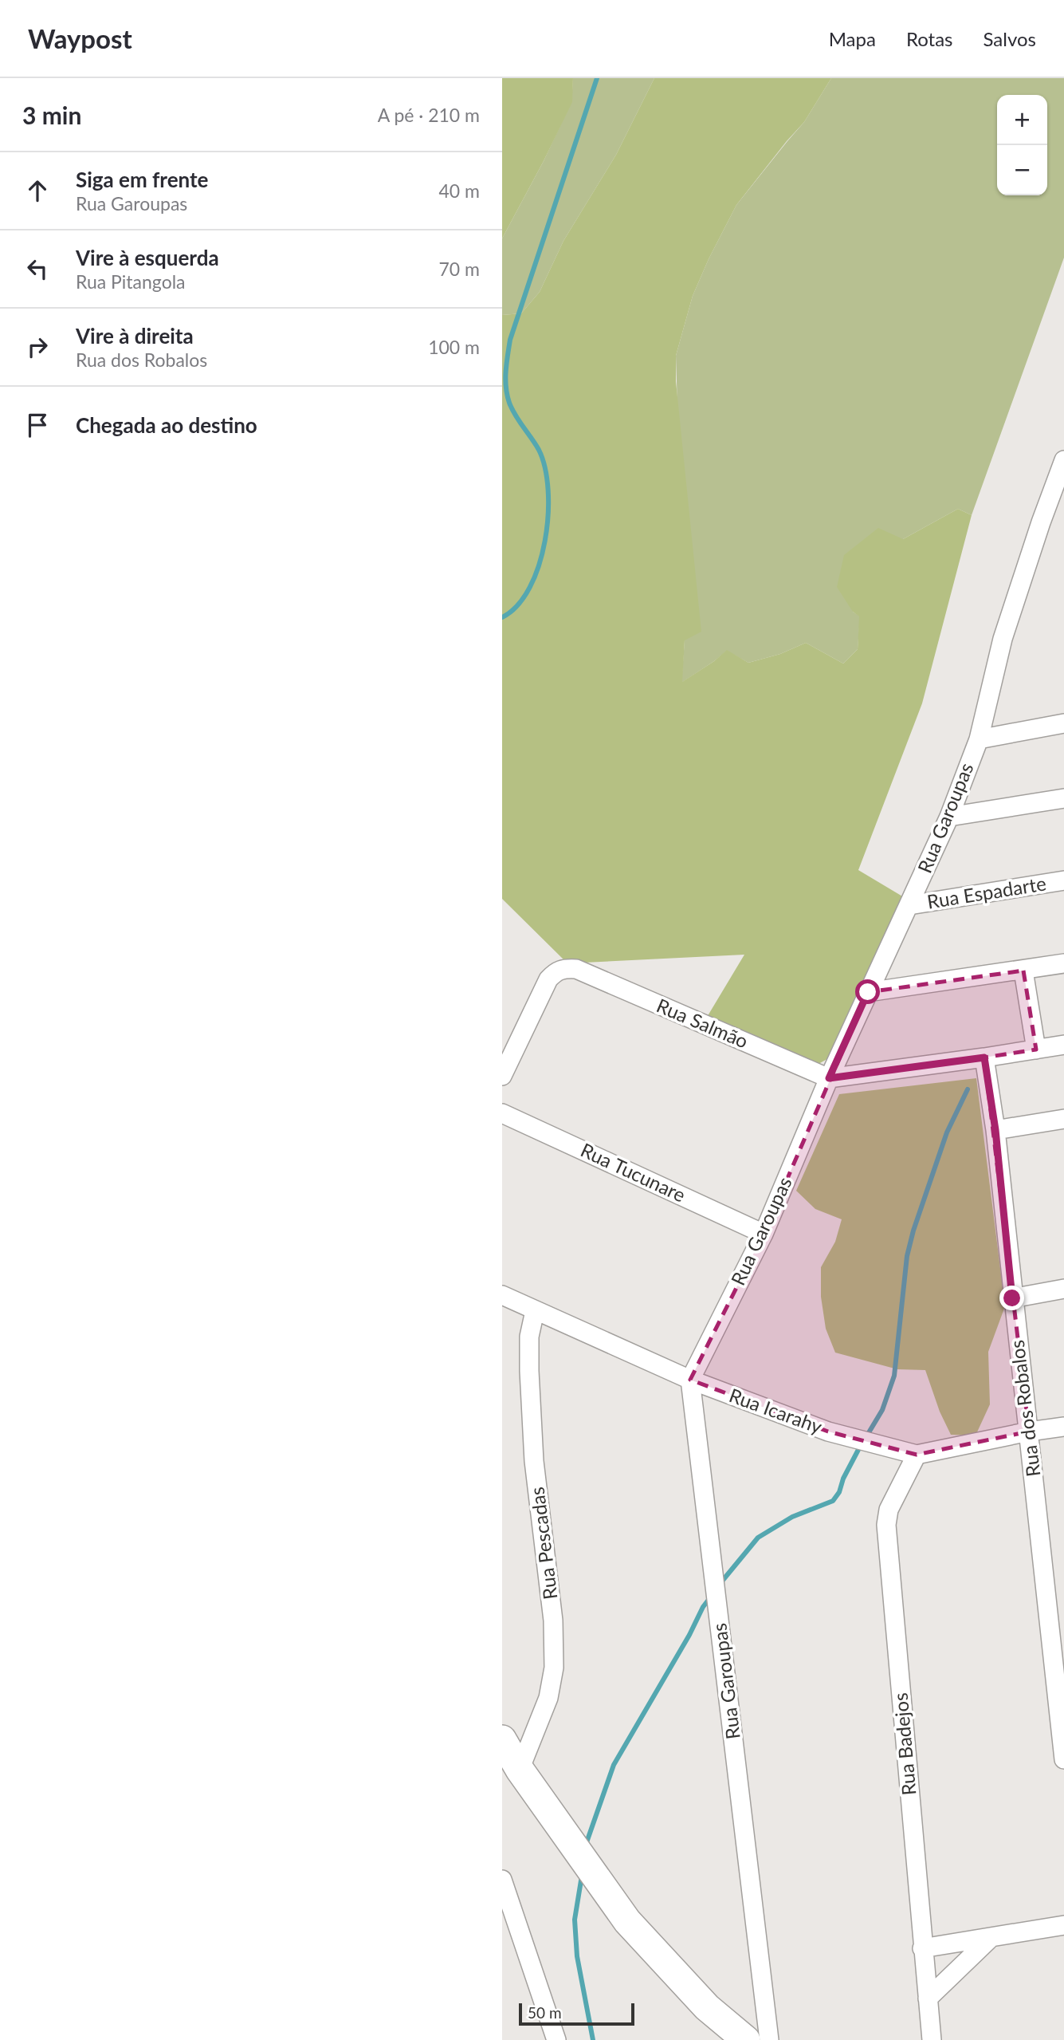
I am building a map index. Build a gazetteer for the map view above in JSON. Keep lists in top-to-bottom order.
{
  "streets": {
    "street": [
      "Rua Garoupas",
      "Rua Espadarte",
      "Rua Salmão",
      "Rua Tucunare",
      "Rua dos Robalos",
      "Rua Icarahy",
      "Rua Pescadas",
      "Rua Badejos"
    ]
  },
  "crossings": [
    ["Rua Garoupas", "Rua Espadarte"],
    ["Rua Garoupas", "Rua Salmão"],
    ["Rua Garoupas", "Rua Tucunare"],
    ["Rua Garoupas", "Rua Icarahy"],
    ["Rua dos Robalos", "Rua Icarahy"],
    ["Rua Icarahy", "Rua Pescadas"],
    ["Rua Icarahy", "Rua Badejos"]
  ],
  "scale_bar": "50 m",
  "page": {
    "header": "Waypost",
    "nav": ["Mapa", "Rotas", "Salvos"],
    "heading": ["3 min", "A pé · 210 m"],
    "map_buttons": ["+", "−"],
    "list": [
      ["Siga em frente", "Rua Garoupas", "40 m"],
      ["Vire à esquerda", "Rua Pitangola", "70 m"],
      ["Vire à direita", "Rua dos Robalos", "100 m"],
      "Chegada ao destino"
    ],
    "scale": "50 m"
  }
}
